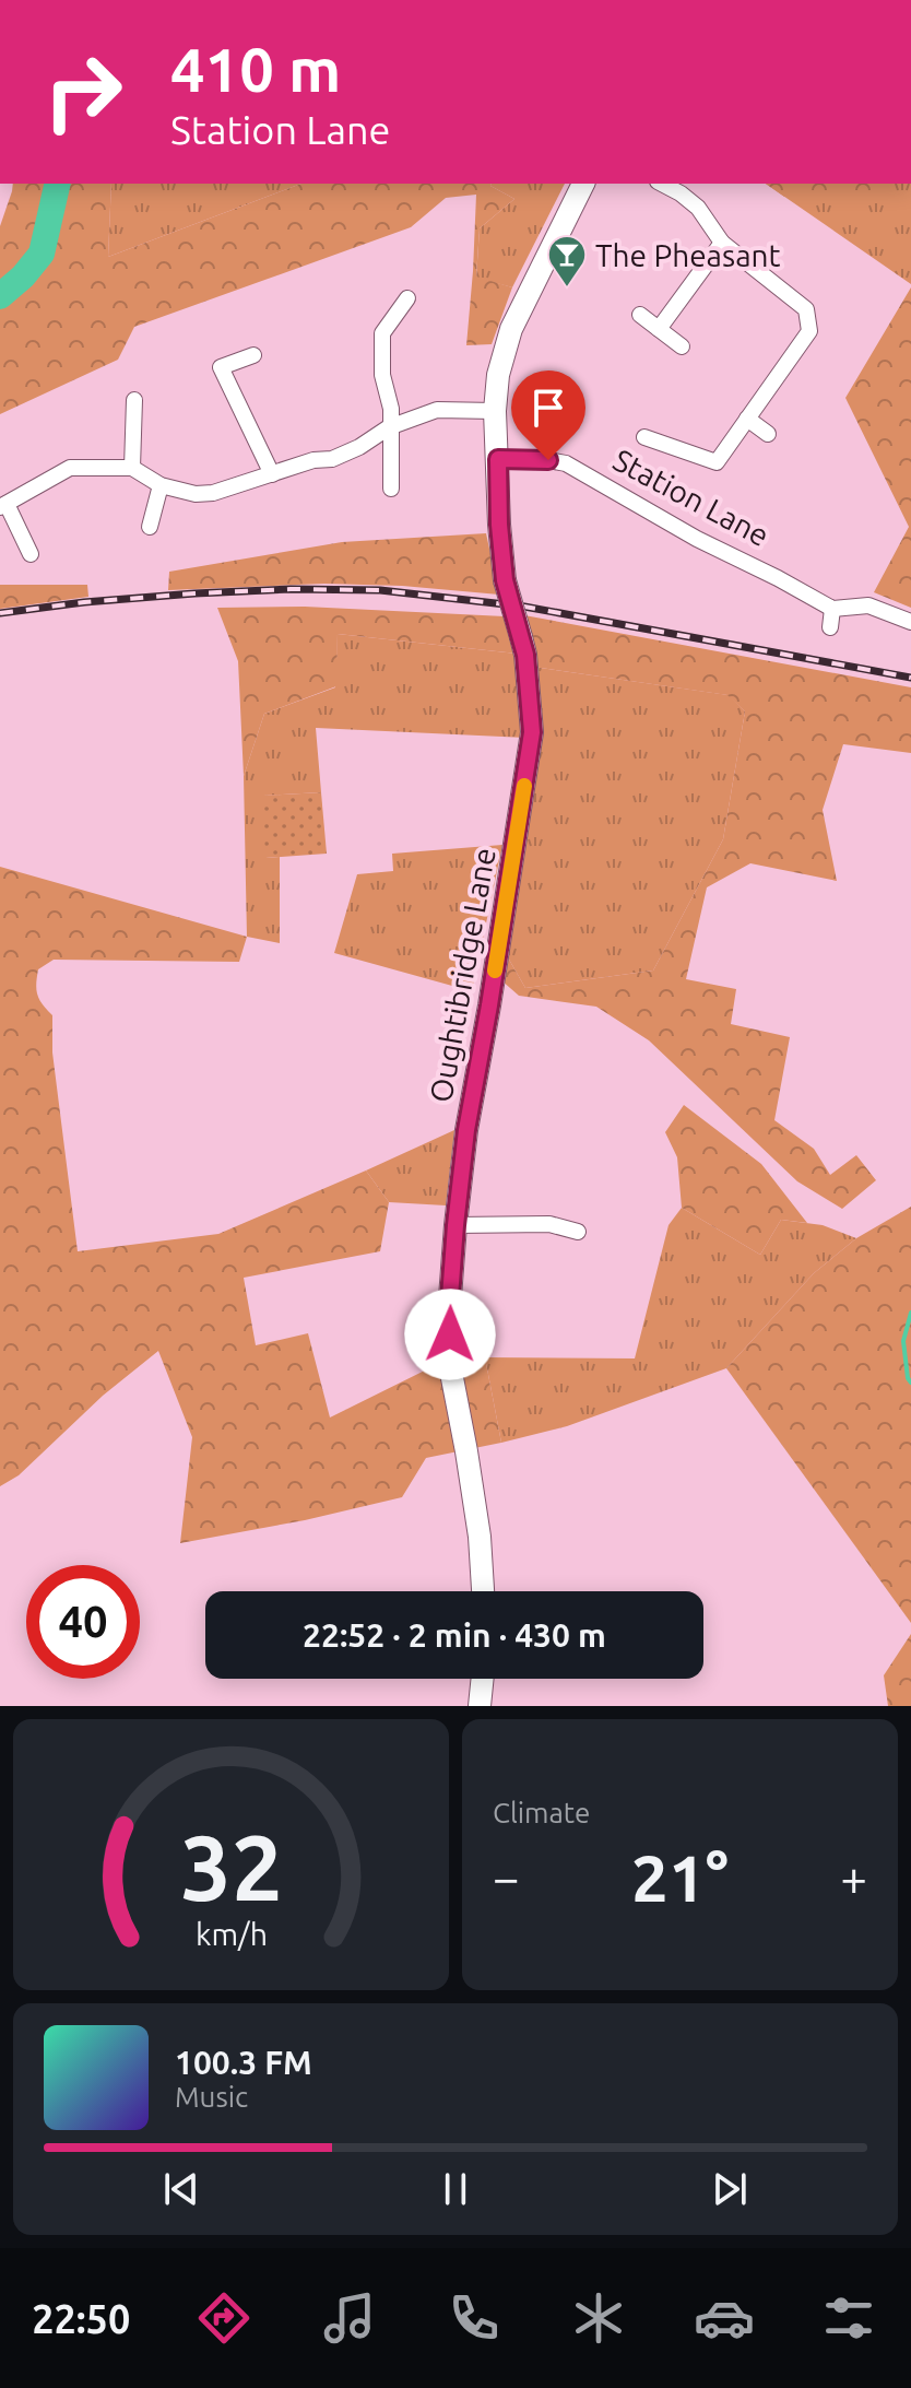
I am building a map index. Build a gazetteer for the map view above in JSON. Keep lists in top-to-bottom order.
{
  "streets": {
    "street": ["Station Lane", "Oughtibridge Lane"]
  },
  "crossings": [
    ["Station Lane", "Oughtibridge Lane"]
  ],
  "places": {
    "bar": ["The Pheasant"]
  },
  "page": {
    "turn": ["410 m", "Station Lane"],
    "limit": "40",
    "trip": "22:52 · 2 min · 430 m",
    "tile": "Climate",
    "heat": ["−", "21°", "+"],
    "song": ["100.3 FM", "Music"],
    "tabs": "22:50",
    "gauge": ["32", "km/h"]
  }
}
